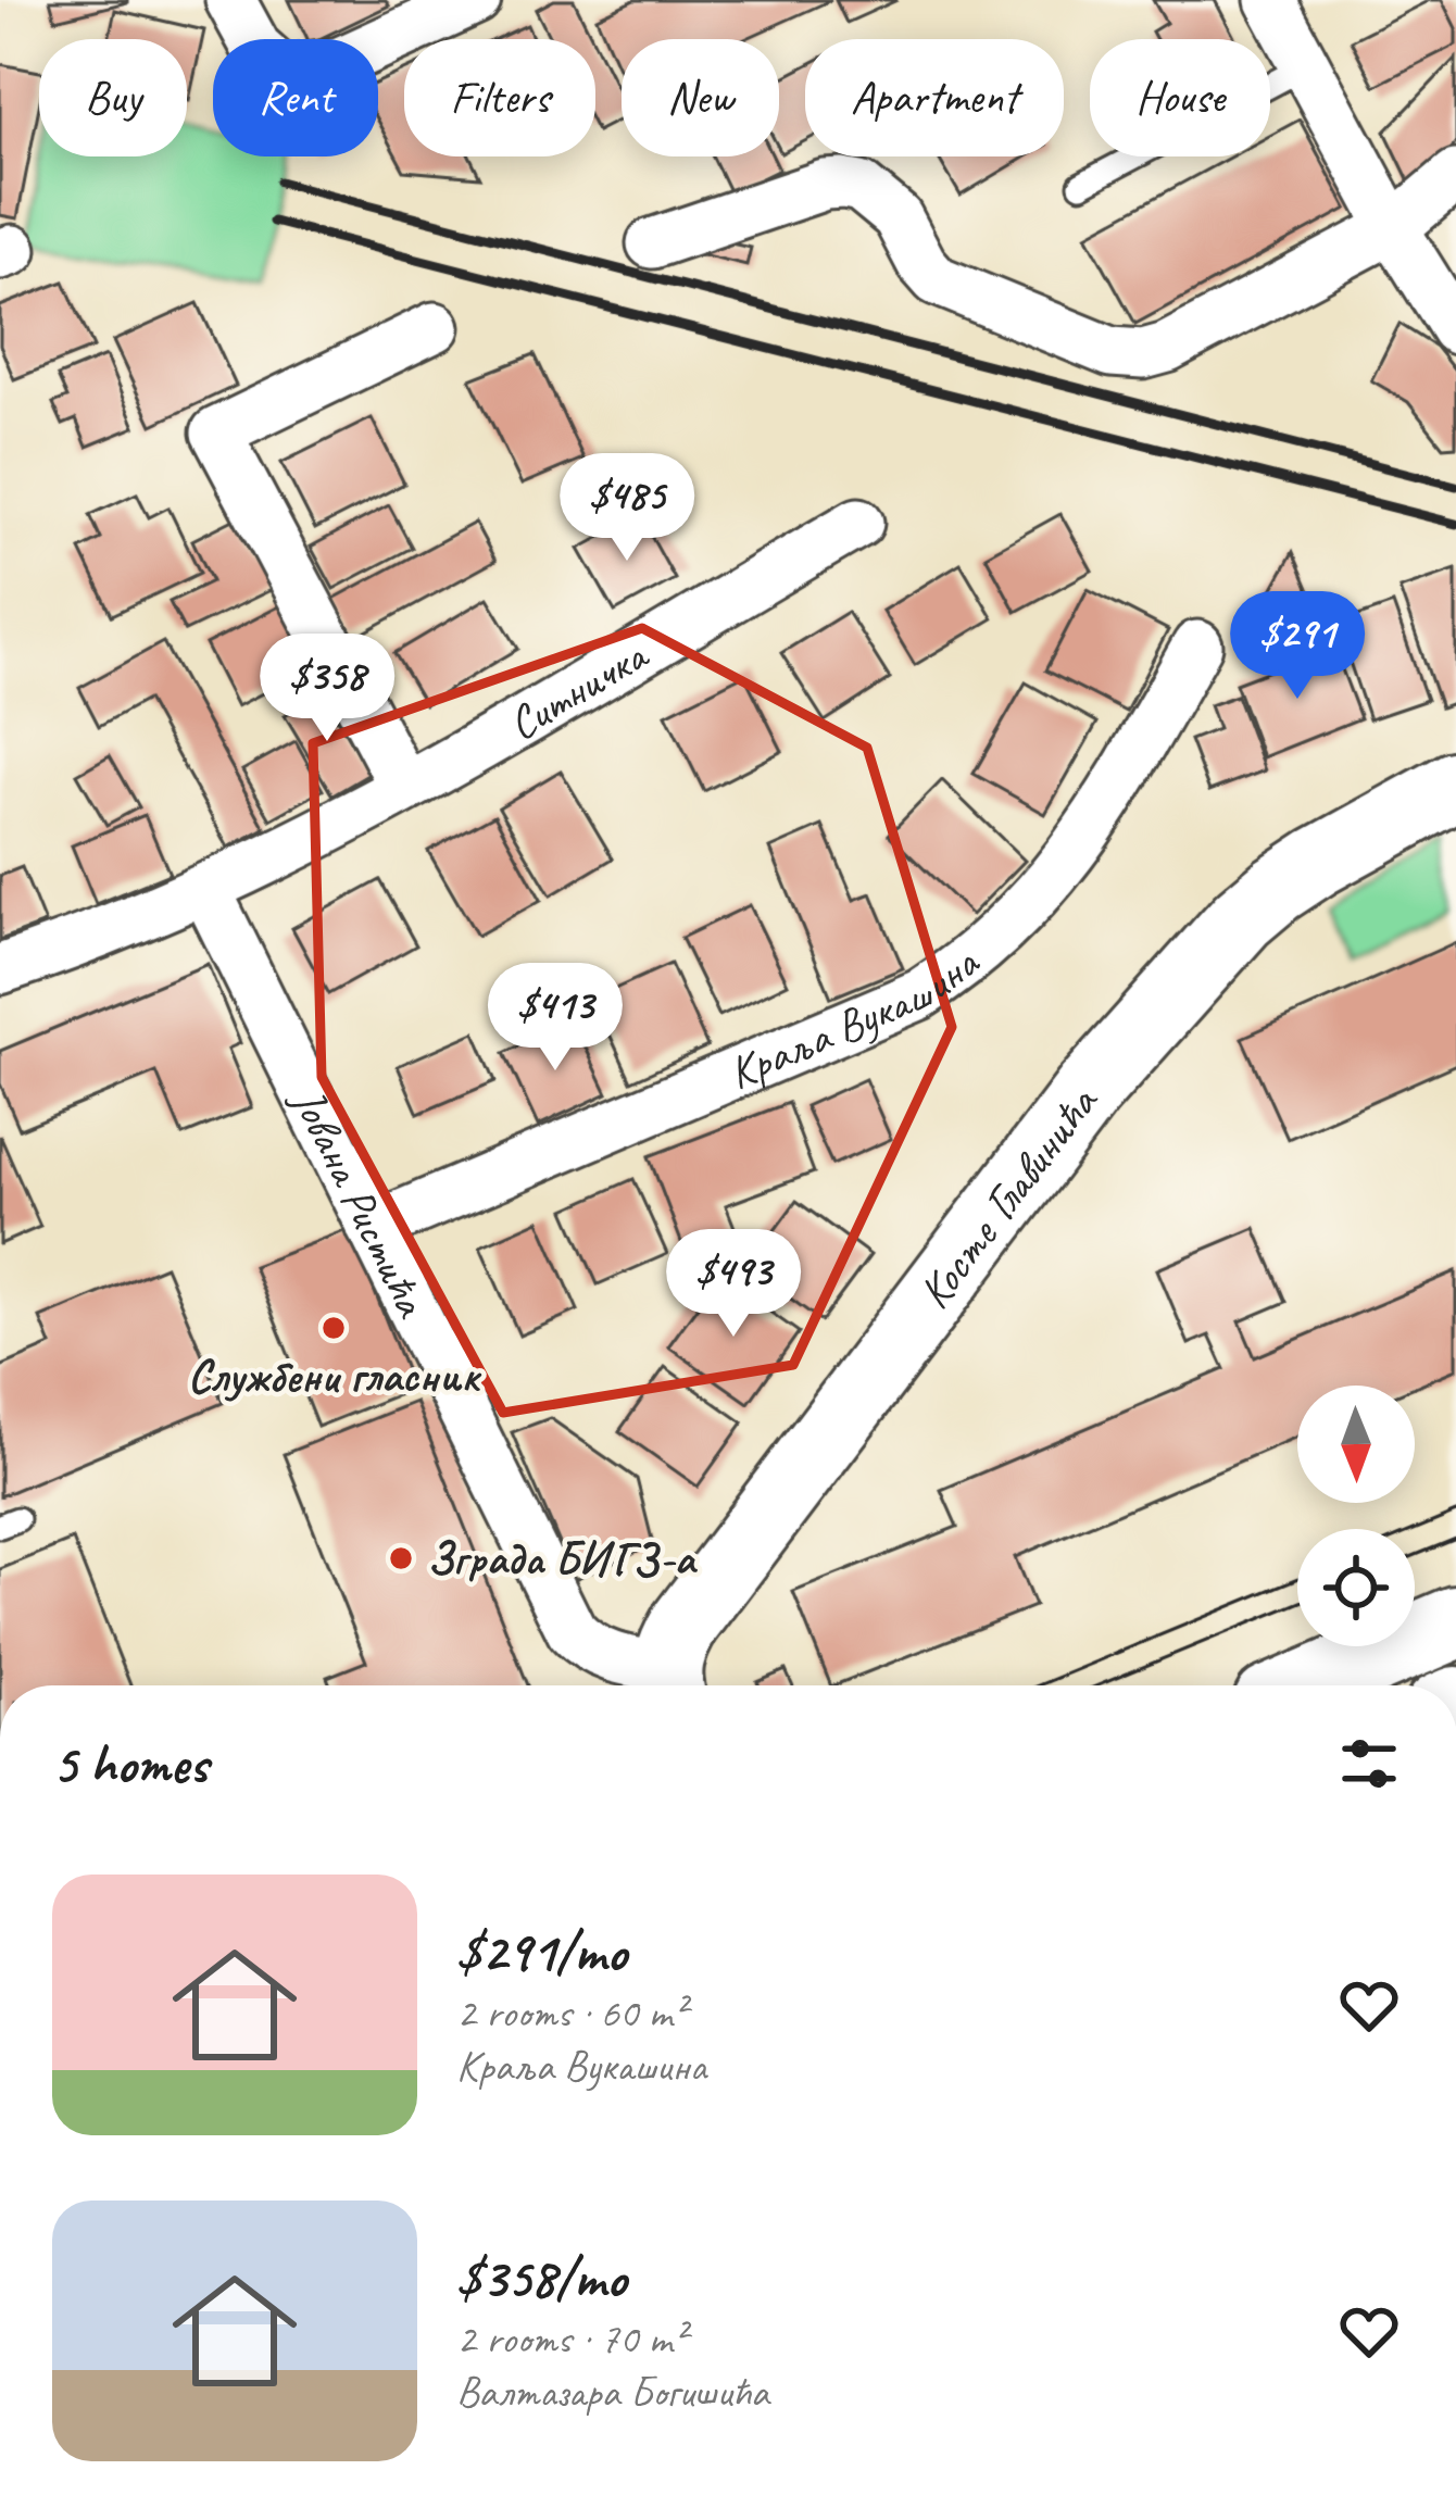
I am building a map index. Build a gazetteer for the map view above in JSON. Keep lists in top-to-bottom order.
{
  "streets": {
    "street": [
      "Ситничка",
      "Краља Вукашина",
      "Косте Главинића",
      "Јована Ристића"
    ]
  },
  "crossings": [
    ["Ситничка", "Јована Ристића"],
    ["Краља Вукашина", "Јована Ристића"],
    ["Косте Главинића", "Јована Ристића"]
  ],
  "places": ["Службени гласник", "Зграда БИГЗ-а"],
  "north": "bottom",
  "page": {
    "chip": [
      "Buy",
      "Rent",
      "Filters",
      "New",
      "Apartment",
      "House"
    ],
    "price": [
      "$485",
      "$291",
      "$358",
      "$413",
      "$493"
    ],
    "heading": "5 homes",
    "list": [
      {
        "name": "$291/mo",
        "note": "2 rooms · 60 m² · Краља Вукашина"
      },
      {
        "name": "$358/mo",
        "note": "2 rooms · 70 m² · Валтазара Богишића"
      }
    ]
  }
}
